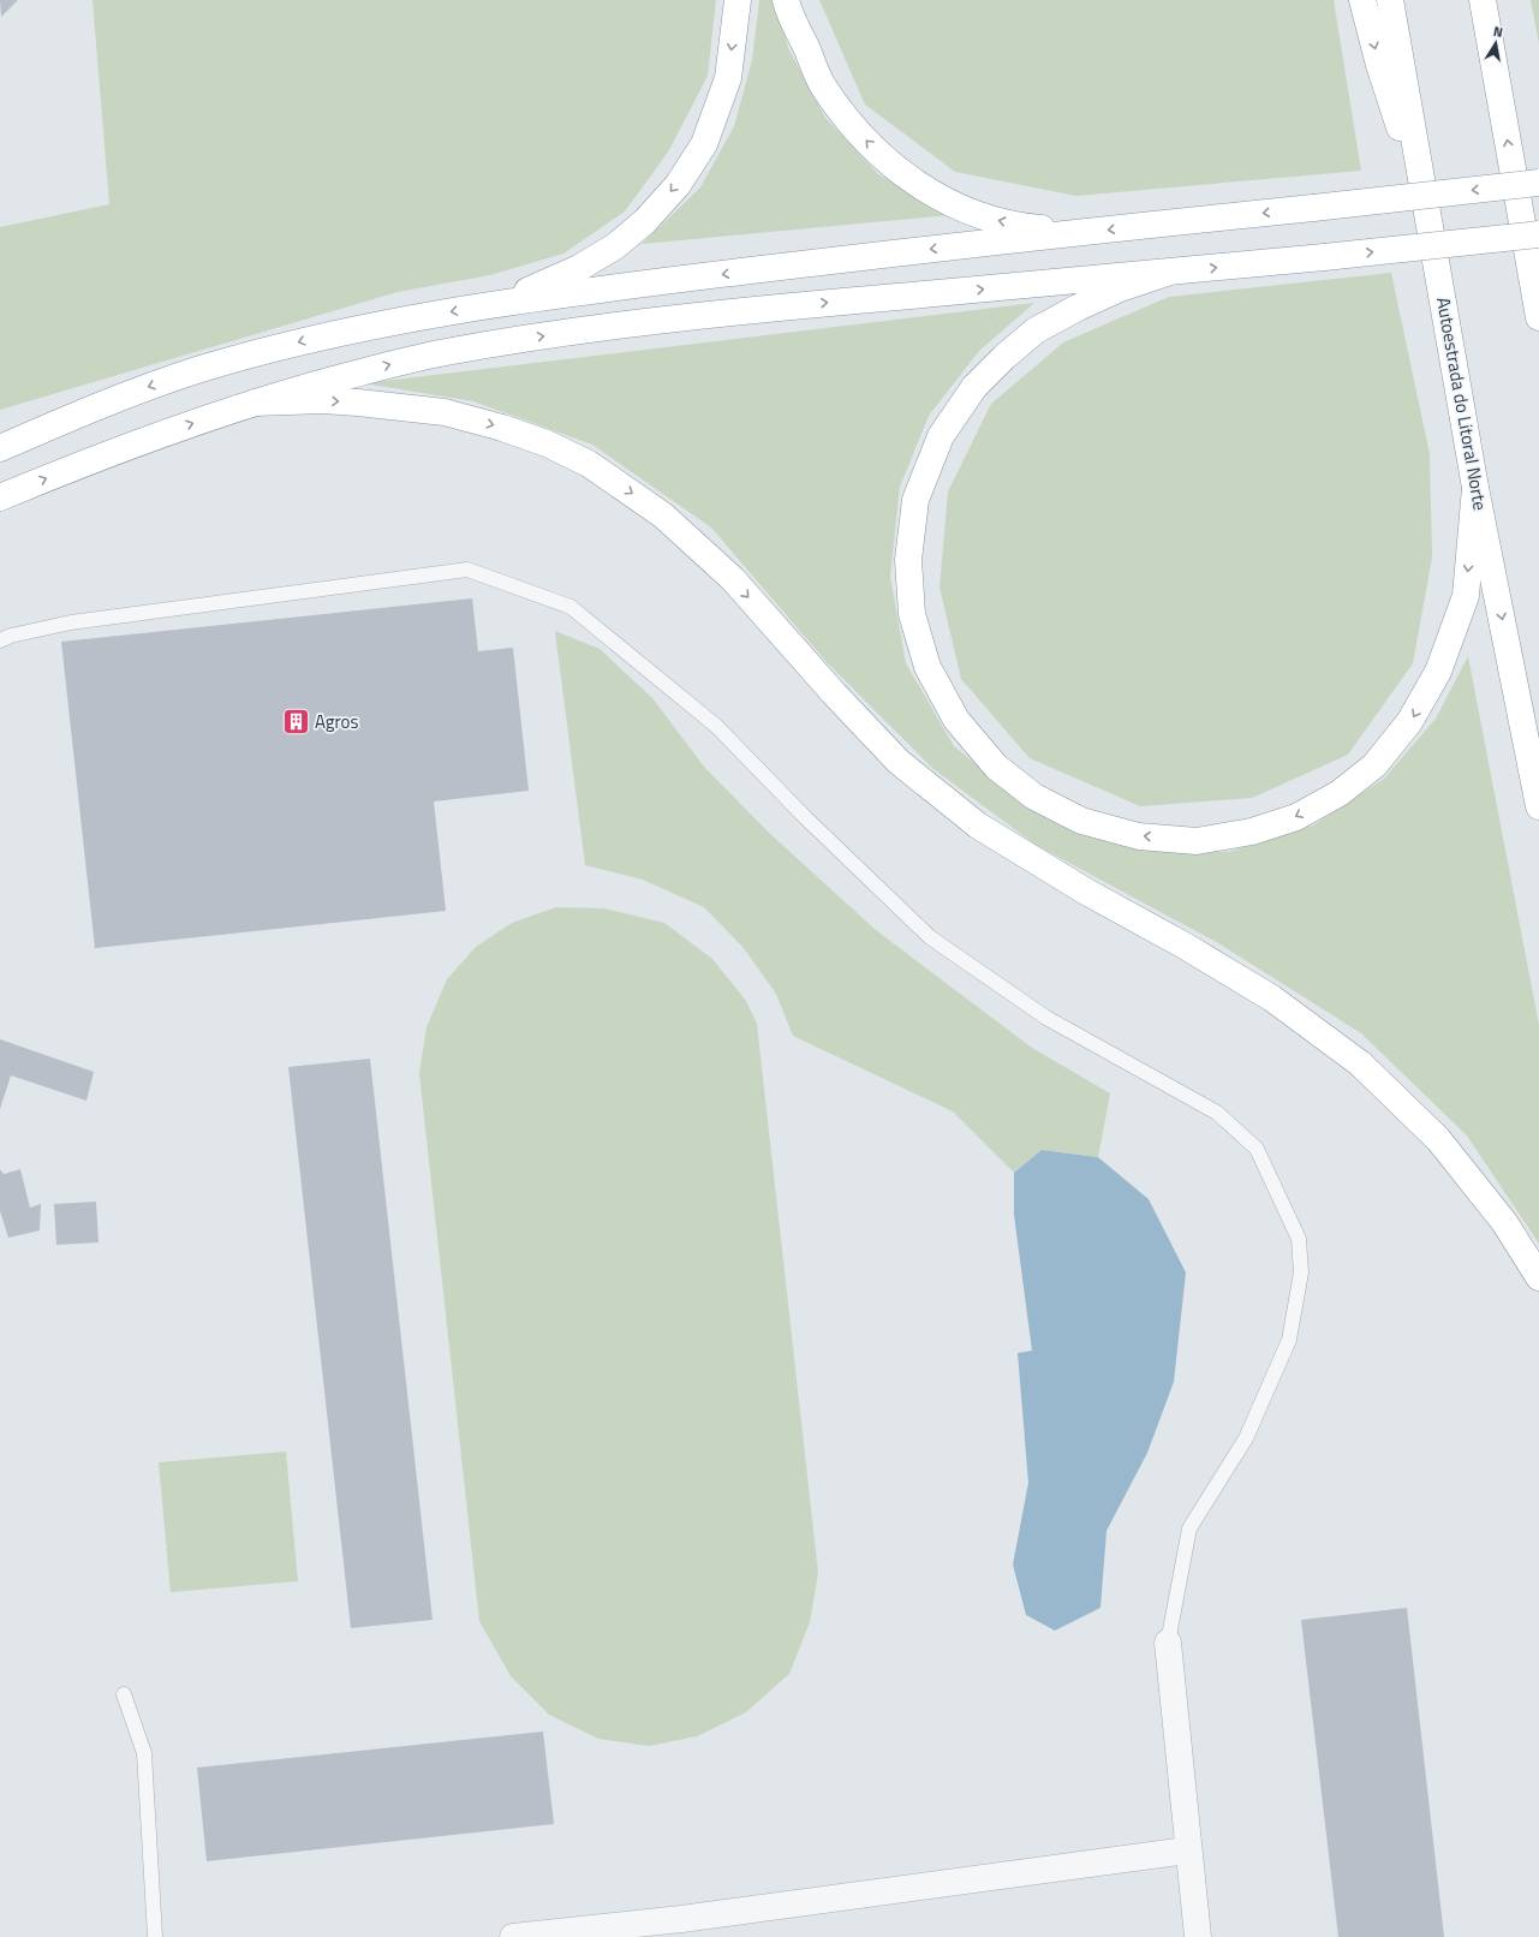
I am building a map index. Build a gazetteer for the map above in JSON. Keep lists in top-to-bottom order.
{
  "streets": {
    "highway": ["Autoestrada do Litoral Norte"]
  },
  "one_way": ["Autoestrada do Litoral Norte"],
  "places": {
    "building": ["Agros"]
  },
  "north": "top"
}
